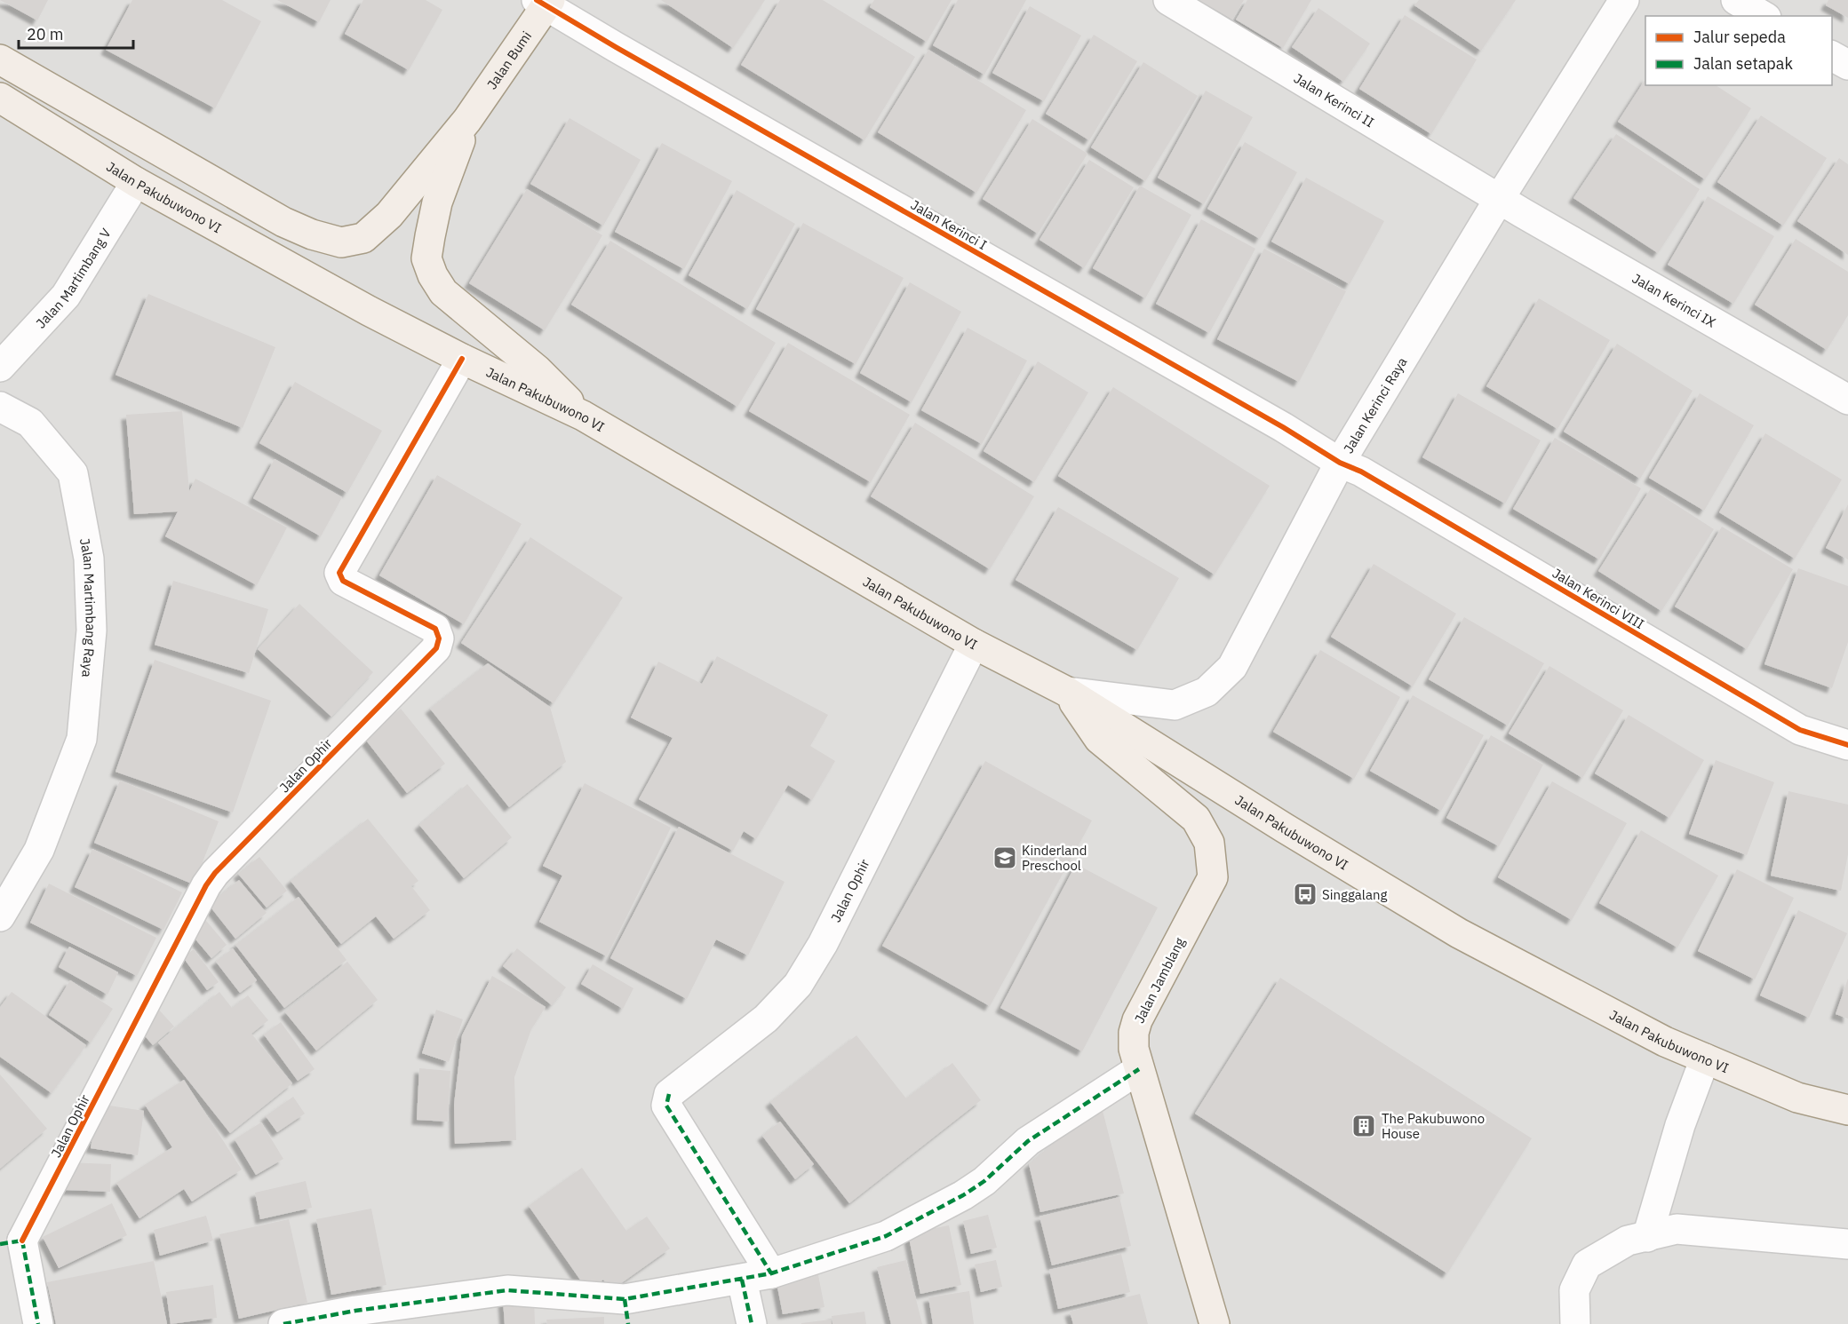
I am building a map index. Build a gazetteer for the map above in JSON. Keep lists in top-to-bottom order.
{
  "streets": {
    "main road": ["Jalan Bumi", "Jalan Pakubuwono VI", "Jalan Jamblang"],
    "street": [
      "Jalan Kerinci II",
      "Jalan Kerinci I",
      "Jalan Martimbang V",
      "Jalan Kerinci IX",
      "Jalan Kerinci Raya",
      "Jalan Kerinci VIII",
      "Jalan Martimbang Raya",
      "Jalan Ophir"
    ]
  },
  "crossings": [
    ["Jalan Bumi", "Jalan Kerinci I"],
    ["Jalan Kerinci II", "Jalan Kerinci IX"],
    ["Jalan Kerinci II", "Jalan Kerinci Raya"],
    ["Jalan Pakubuwono VI", "Jalan Martimbang V"],
    ["Jalan Pakubuwono VI", "Jalan Kerinci Raya"],
    ["Jalan Pakubuwono VI", "Jalan Ophir"],
    ["Jalan Pakubuwono VI", "Jalan Jamblang"],
    ["Jalan Kerinci I", "Jalan Kerinci Raya"],
    ["Jalan Kerinci I", "Jalan Kerinci VIII"],
    ["Jalan Kerinci IX", "Jalan Kerinci Raya"],
    ["Jalan Kerinci Raya", "Jalan Kerinci VIII"],
    ["Jalan Kerinci Raya", "Jalan Jamblang"]
  ],
  "places": {
    "school or university": ["Kinderland Preschool"],
    "bus stop": ["Singgalang"],
    "building": ["The Pakubuwono House"]
  },
  "legend": ["Jalur sepeda", "Jalan setapak"],
  "scale_bar": "20 m"
}
